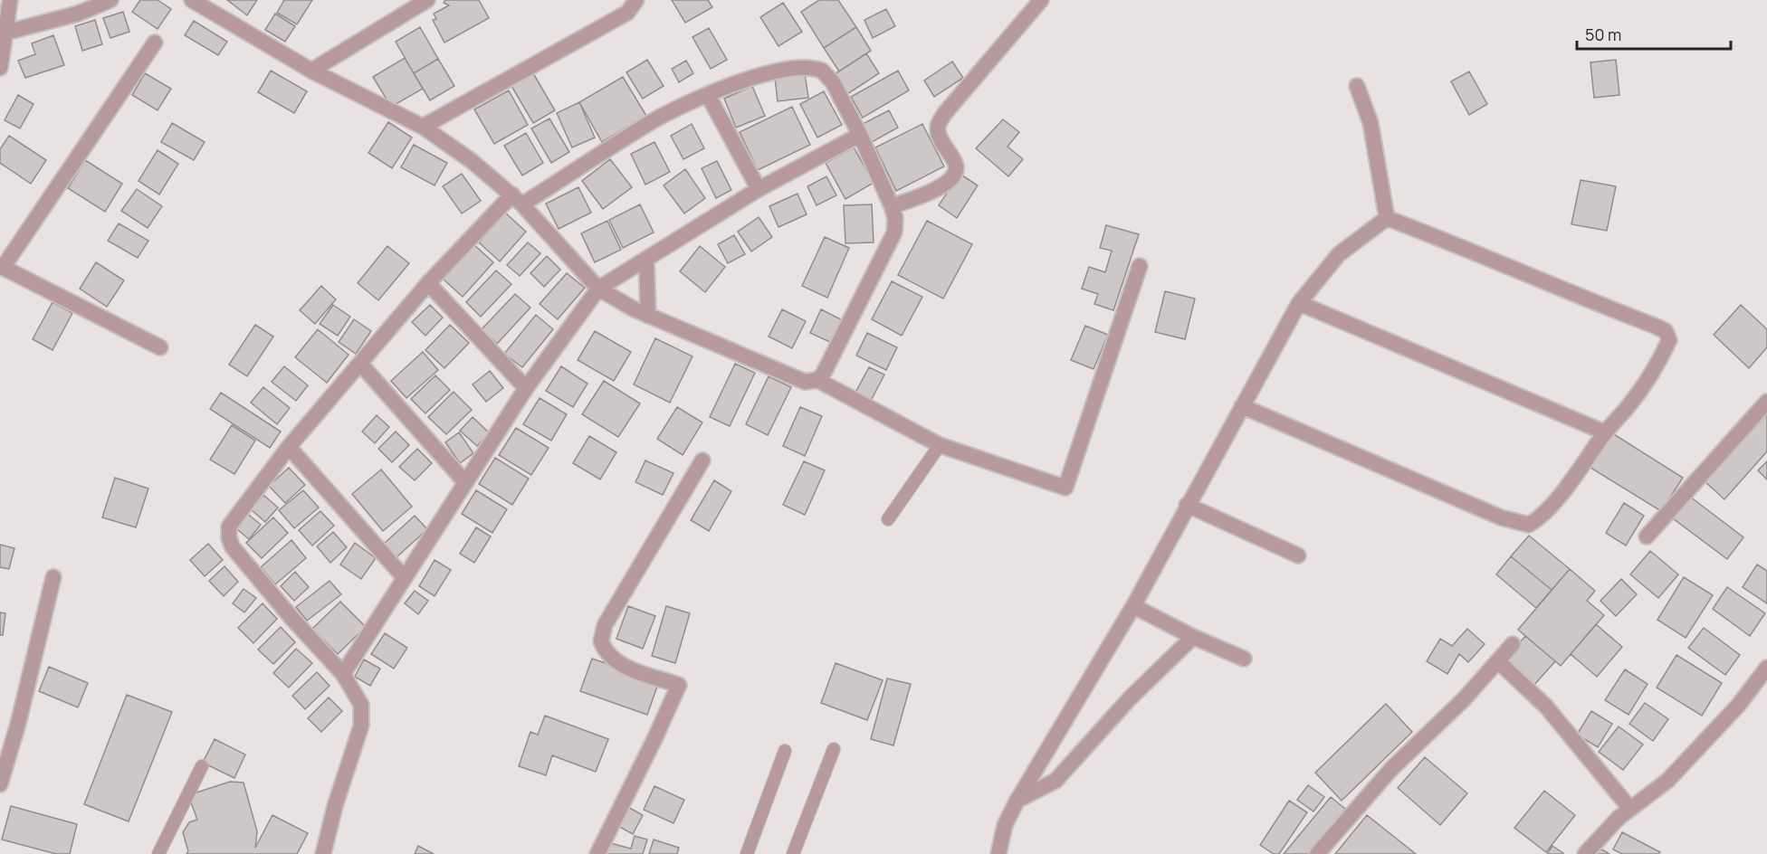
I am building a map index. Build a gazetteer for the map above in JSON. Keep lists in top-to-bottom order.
{
  "scale_bar": "50 m"
}
